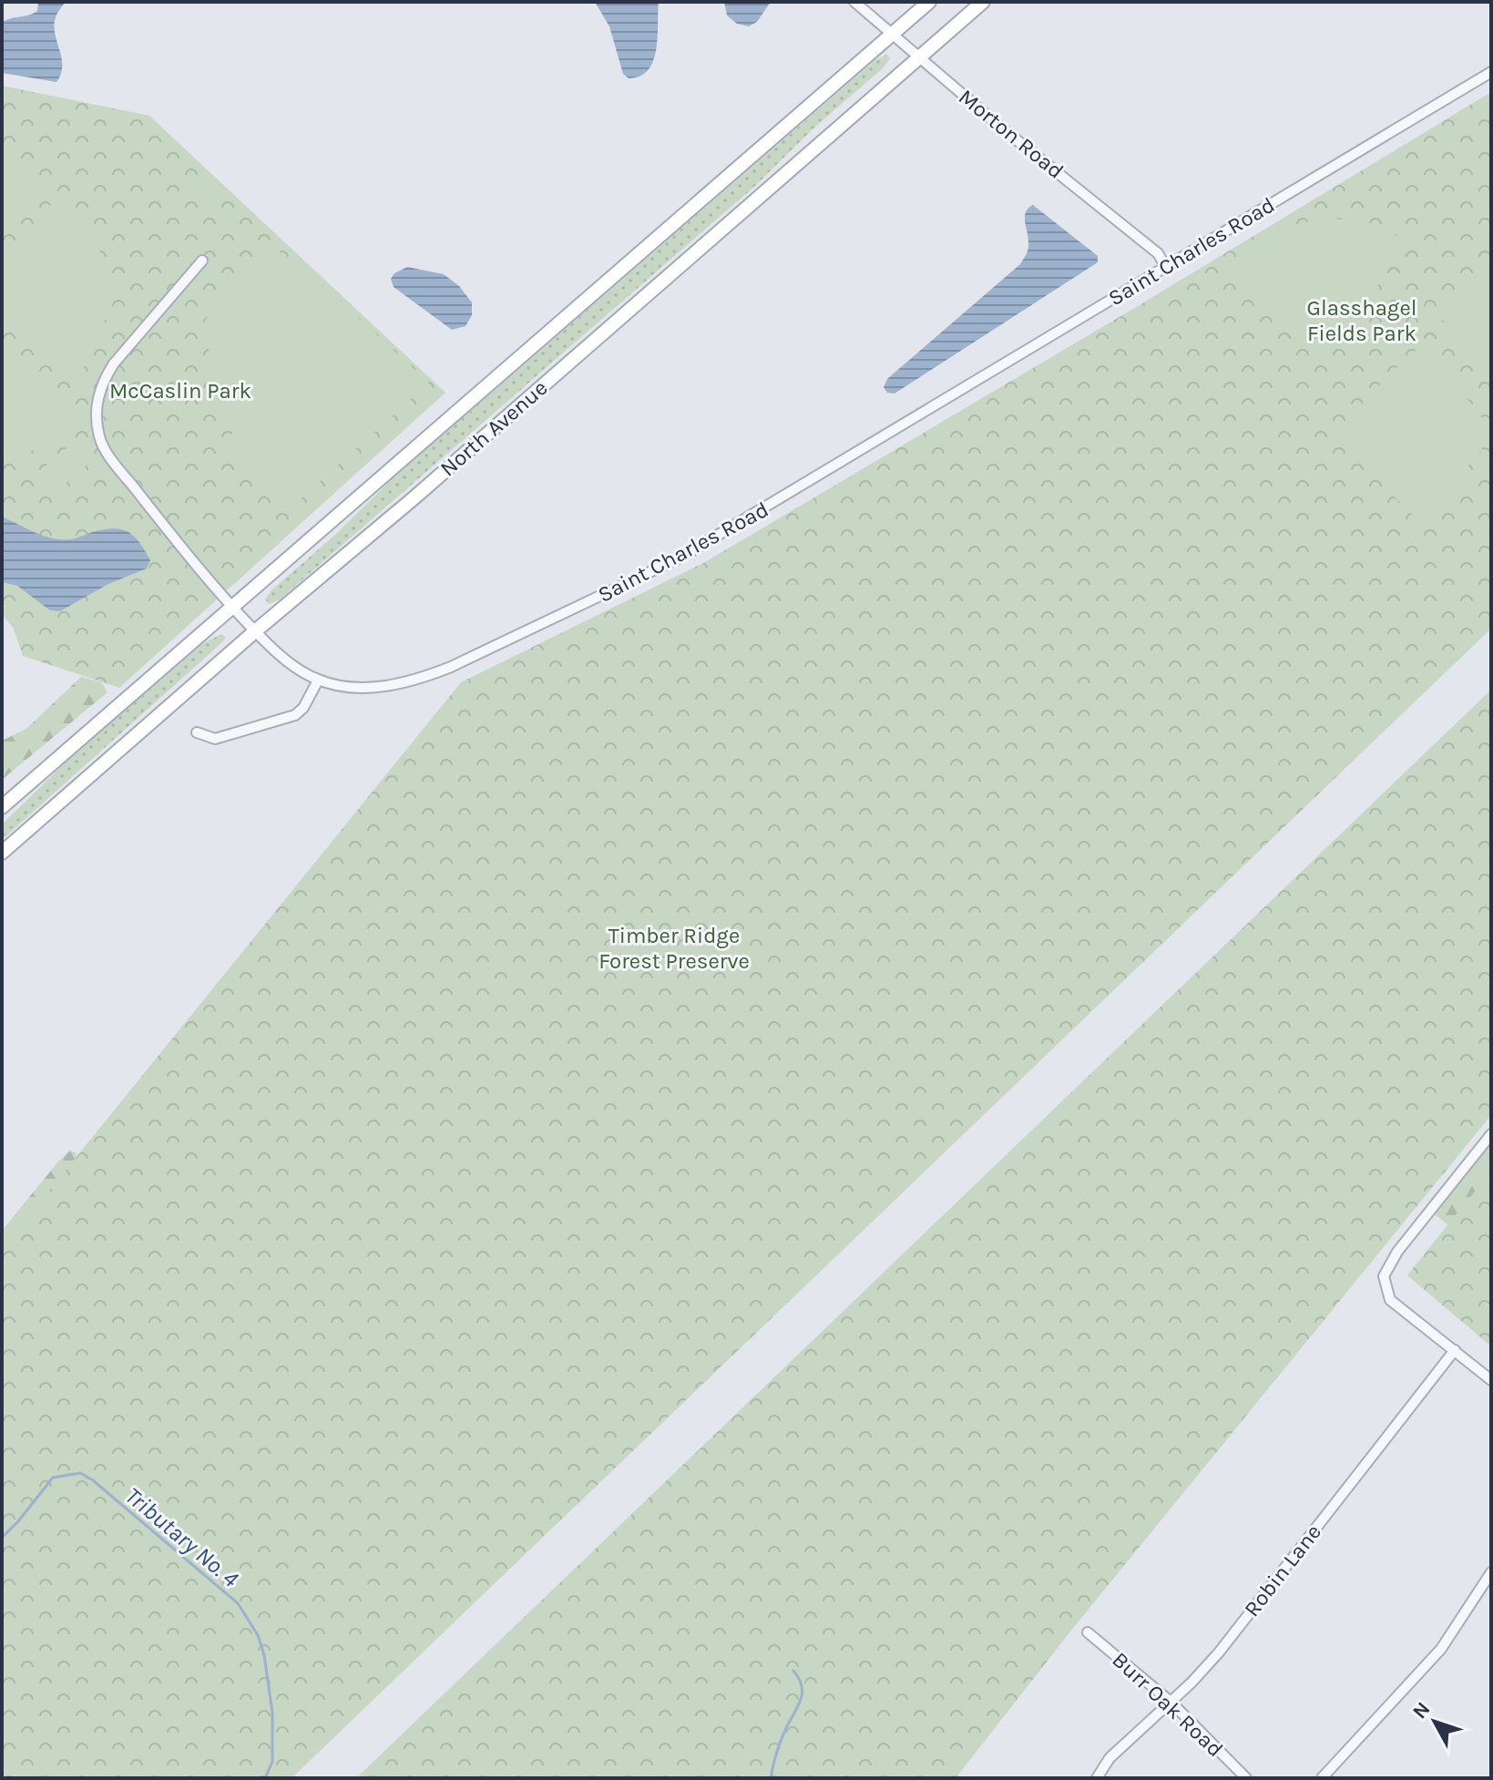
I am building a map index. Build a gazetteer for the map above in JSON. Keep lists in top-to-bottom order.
{
  "streets": {
    "main road": ["North Avenue"],
    "street": [
      "Morton Road",
      "Saint Charles Road",
      "Robin Lane",
      "Burr Oak Road"
    ]
  },
  "crossings": [
    ["Morton Road", "Saint Charles Road"],
    ["Morton Road", "North Avenue"],
    ["Saint Charles Road", "North Avenue"],
    ["Robin Lane", "Burr Oak Road"]
  ],
  "water": ["Tributary No. 4"],
  "parks": ["Glasshagel Fields Park", "McCaslin Park", "Timber Ridge Forest Preserve"],
  "north": "top left"
}
